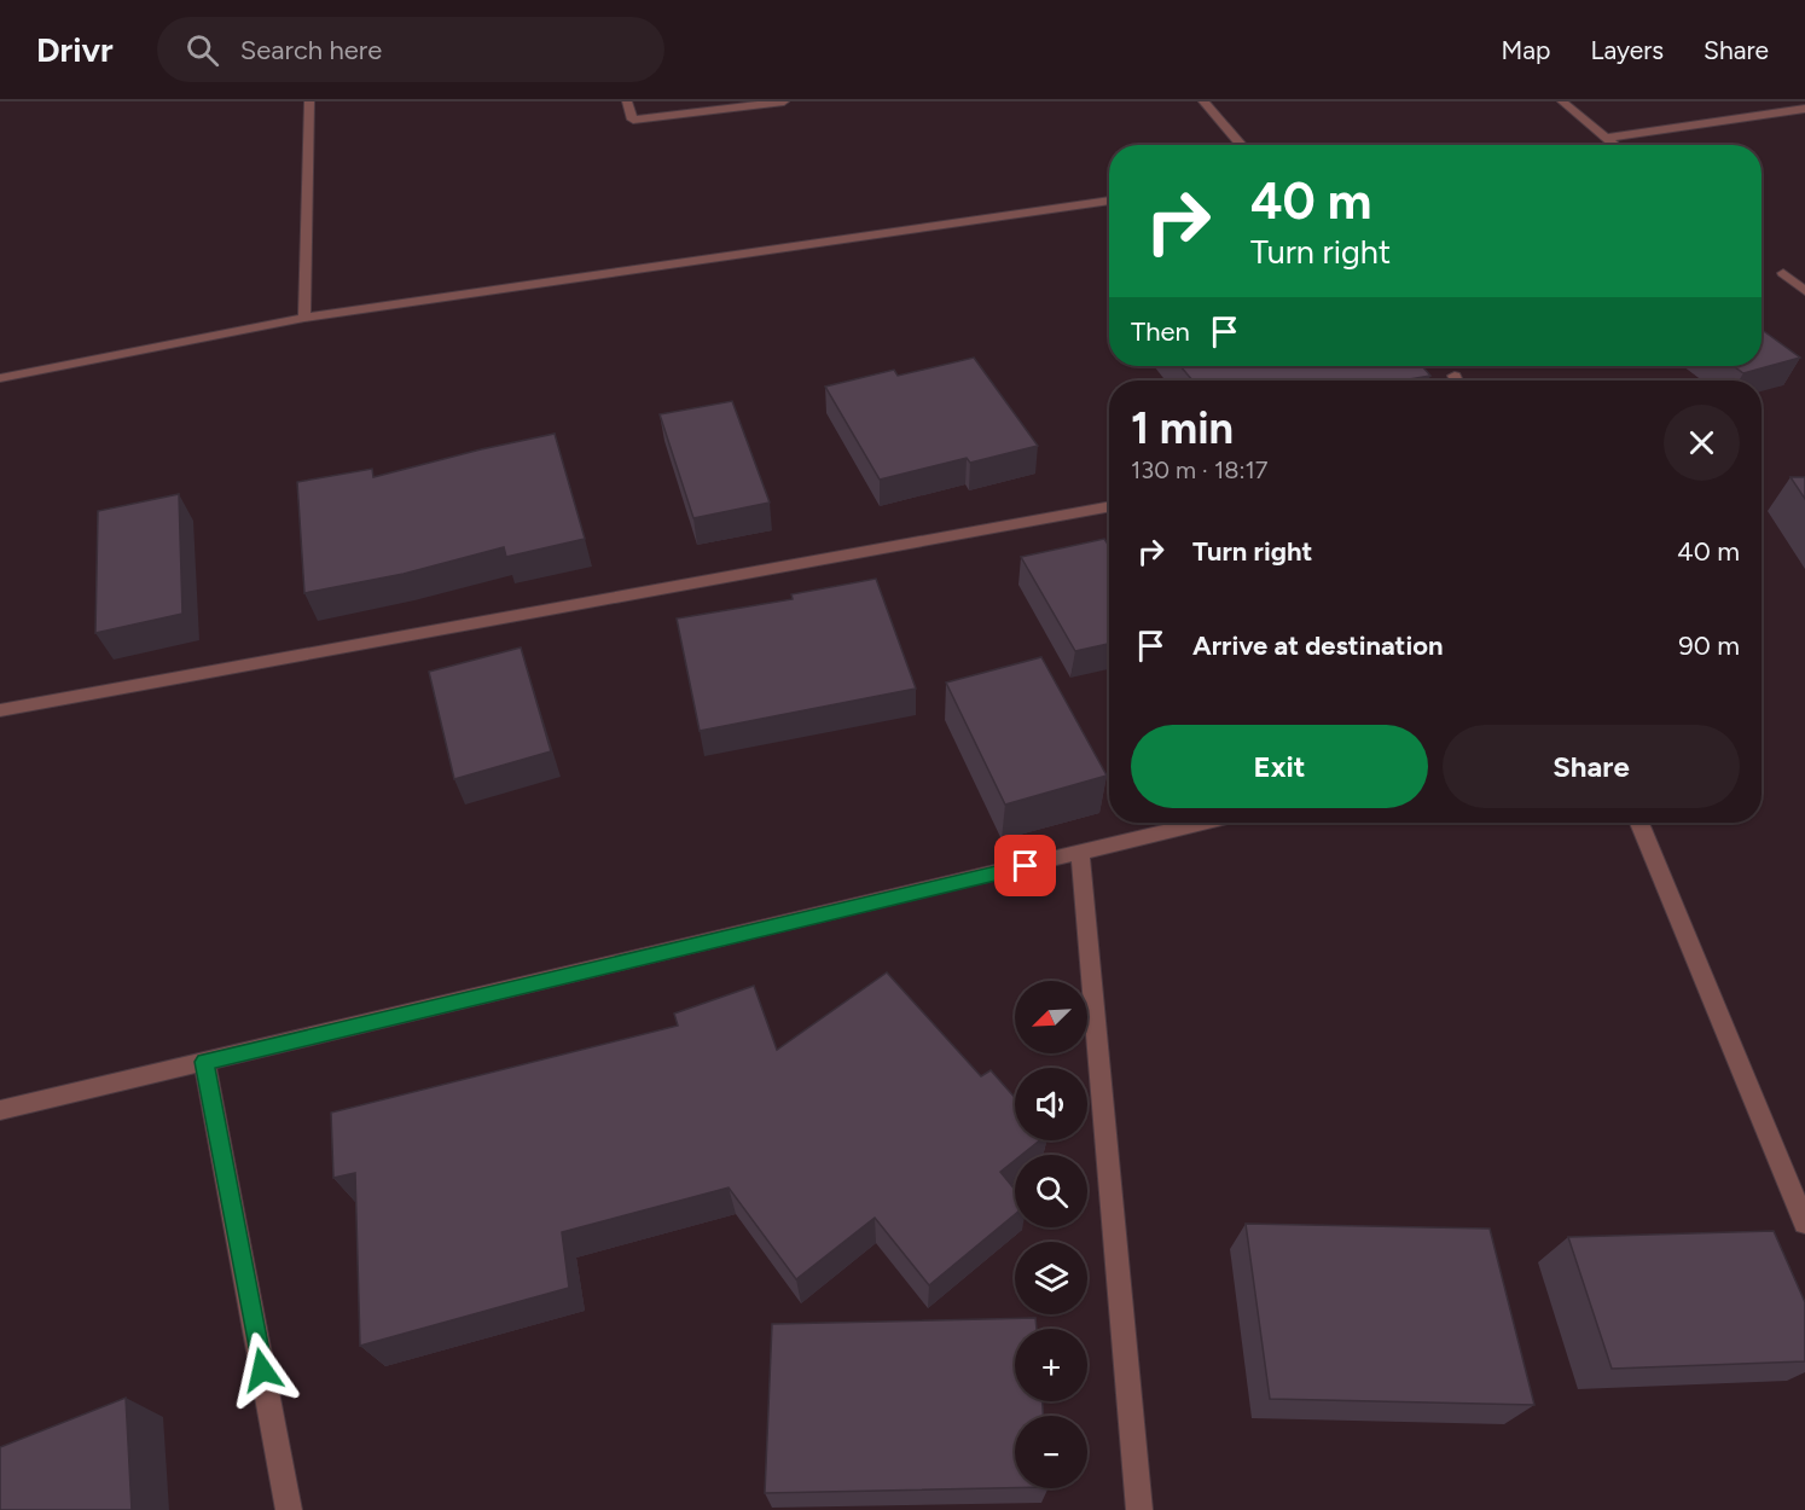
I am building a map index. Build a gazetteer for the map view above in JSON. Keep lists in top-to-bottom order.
{
  "north": "bottom left",
  "page": {
    "header": "Drivr",
    "search": "Search here",
    "nav": ["Map", "Layers", "Share"],
    "turn": ["40 m", "Turn right"],
    "then": "Then",
    "heading": ["1 min", "130 m · 18:17"],
    "list": [
      {
        "name": "Turn right",
        "value": "40 m"
      },
      {
        "name": "Arrive at destination",
        "value": "90 m"
      }
    ],
    "buttons": ["Exit", "Share"],
    "map_buttons": ["+", "−"]
  }
}
